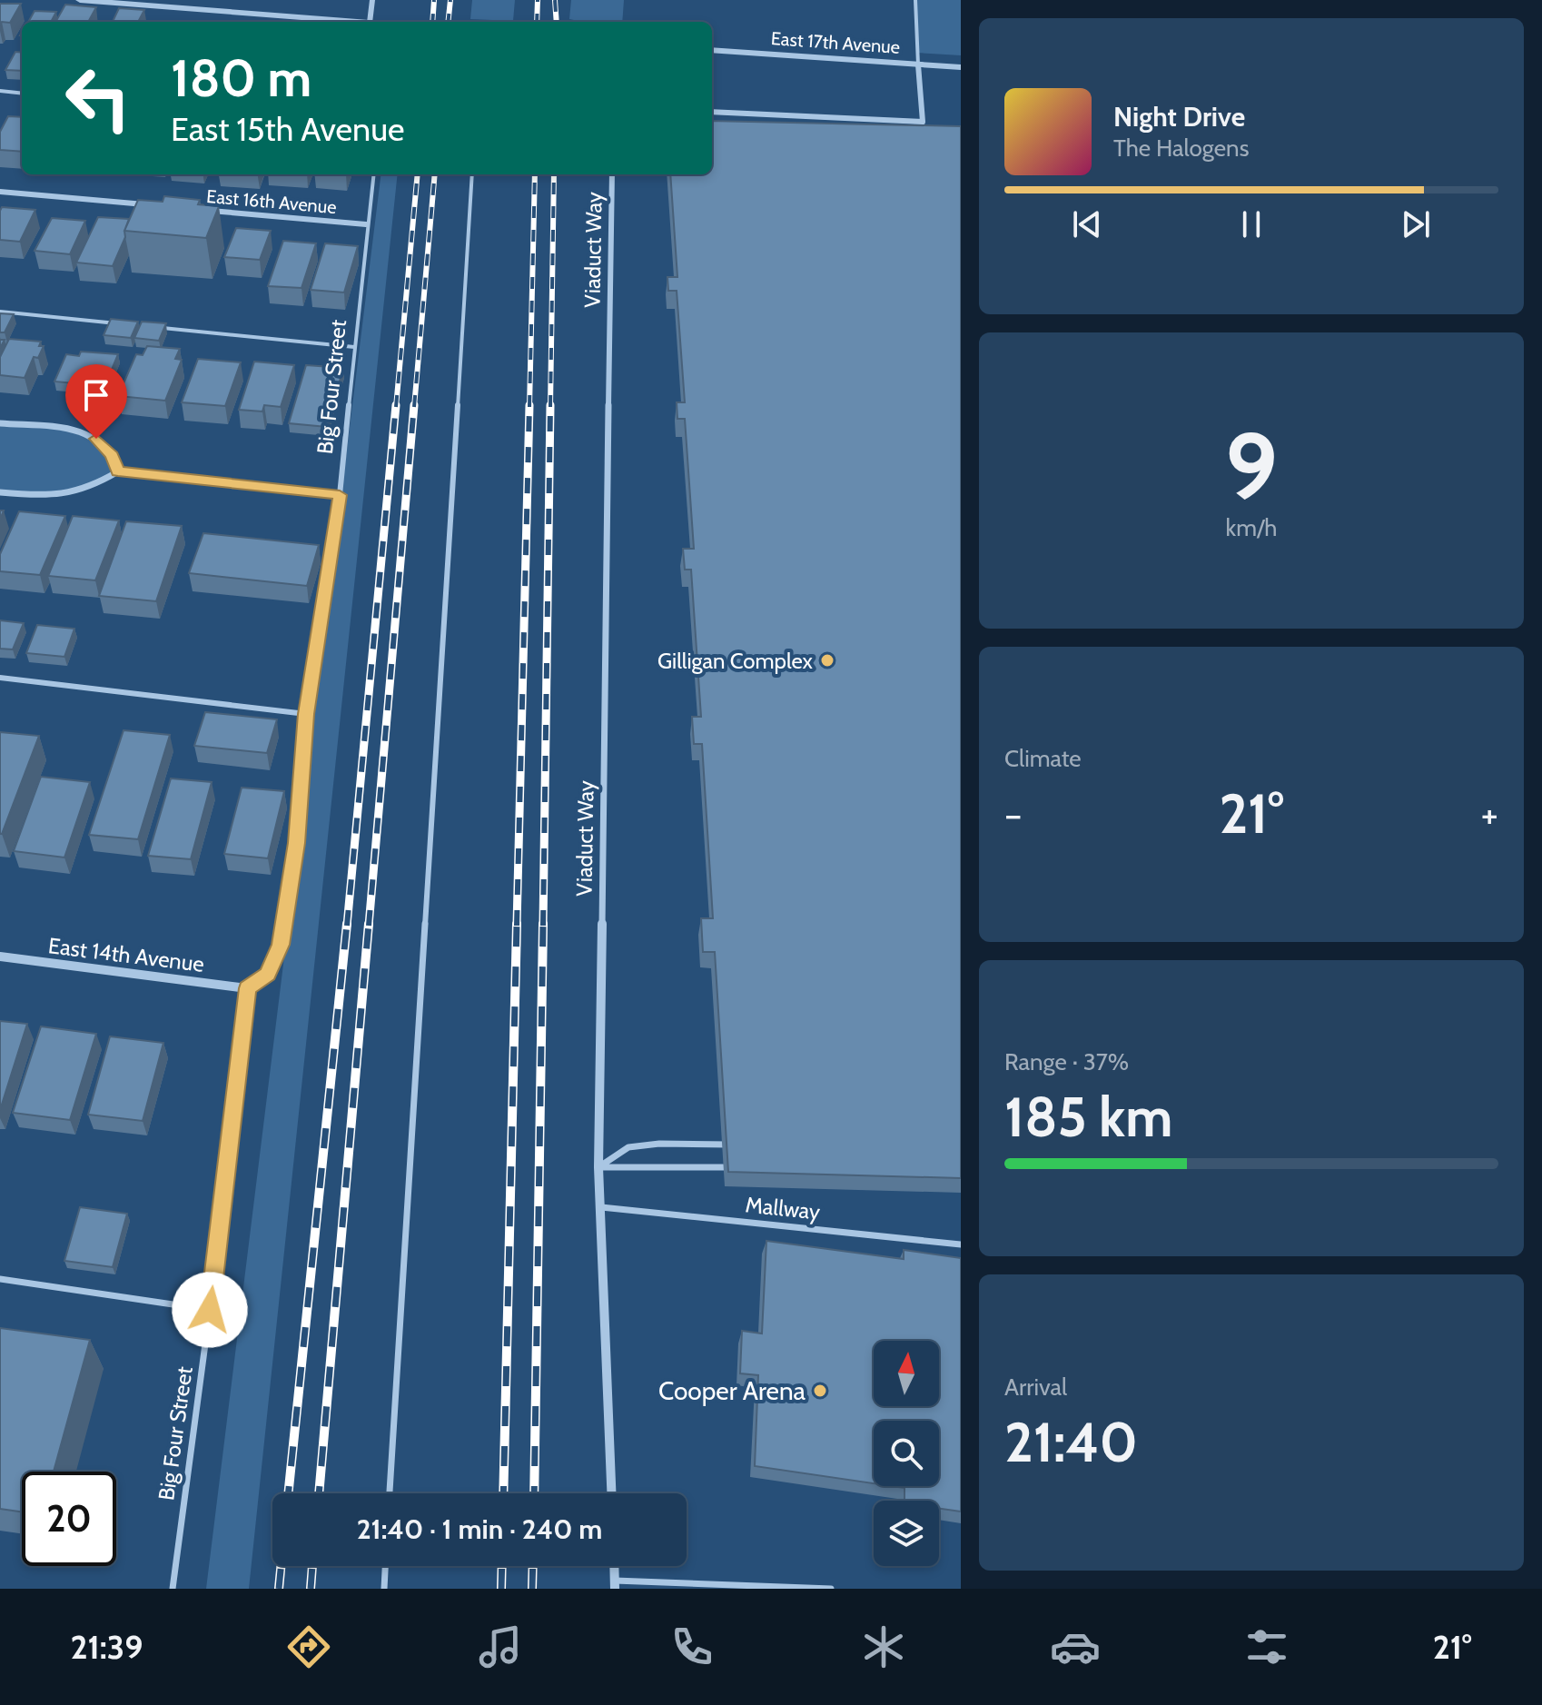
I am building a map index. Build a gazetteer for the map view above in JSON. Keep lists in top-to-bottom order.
{
  "streets": {
    "street": [
      "East 17th Avenue",
      "East 16th Avenue",
      "Viaduct Way",
      "East 14th Avenue"
    ],
    "lane": ["Big Four Street", "Mallway"]
  },
  "crossings": [
    ["East 16th Avenue", "Big Four Street"],
    ["Viaduct Way", "Mallway"],
    ["Big Four Street", "East 14th Avenue"]
  ],
  "places": ["Gilligan Complex", "Cooper Arena"],
  "north": "top",
  "page": {
    "turn": ["180 m", "East 15th Avenue"],
    "song": ["Night Drive", "The Halogens"],
    "tile": [
      ["9", "km/h"],
      "Climate",
      ["Range · 37%", "185 km"],
      ["Arrival", "21:40"]
    ],
    "heat": ["−", "21°", "+"],
    "limit": "20",
    "trip": "21:40 · 1 min · 240 m",
    "tabs": ["21:39", "21°"]
  }
}
